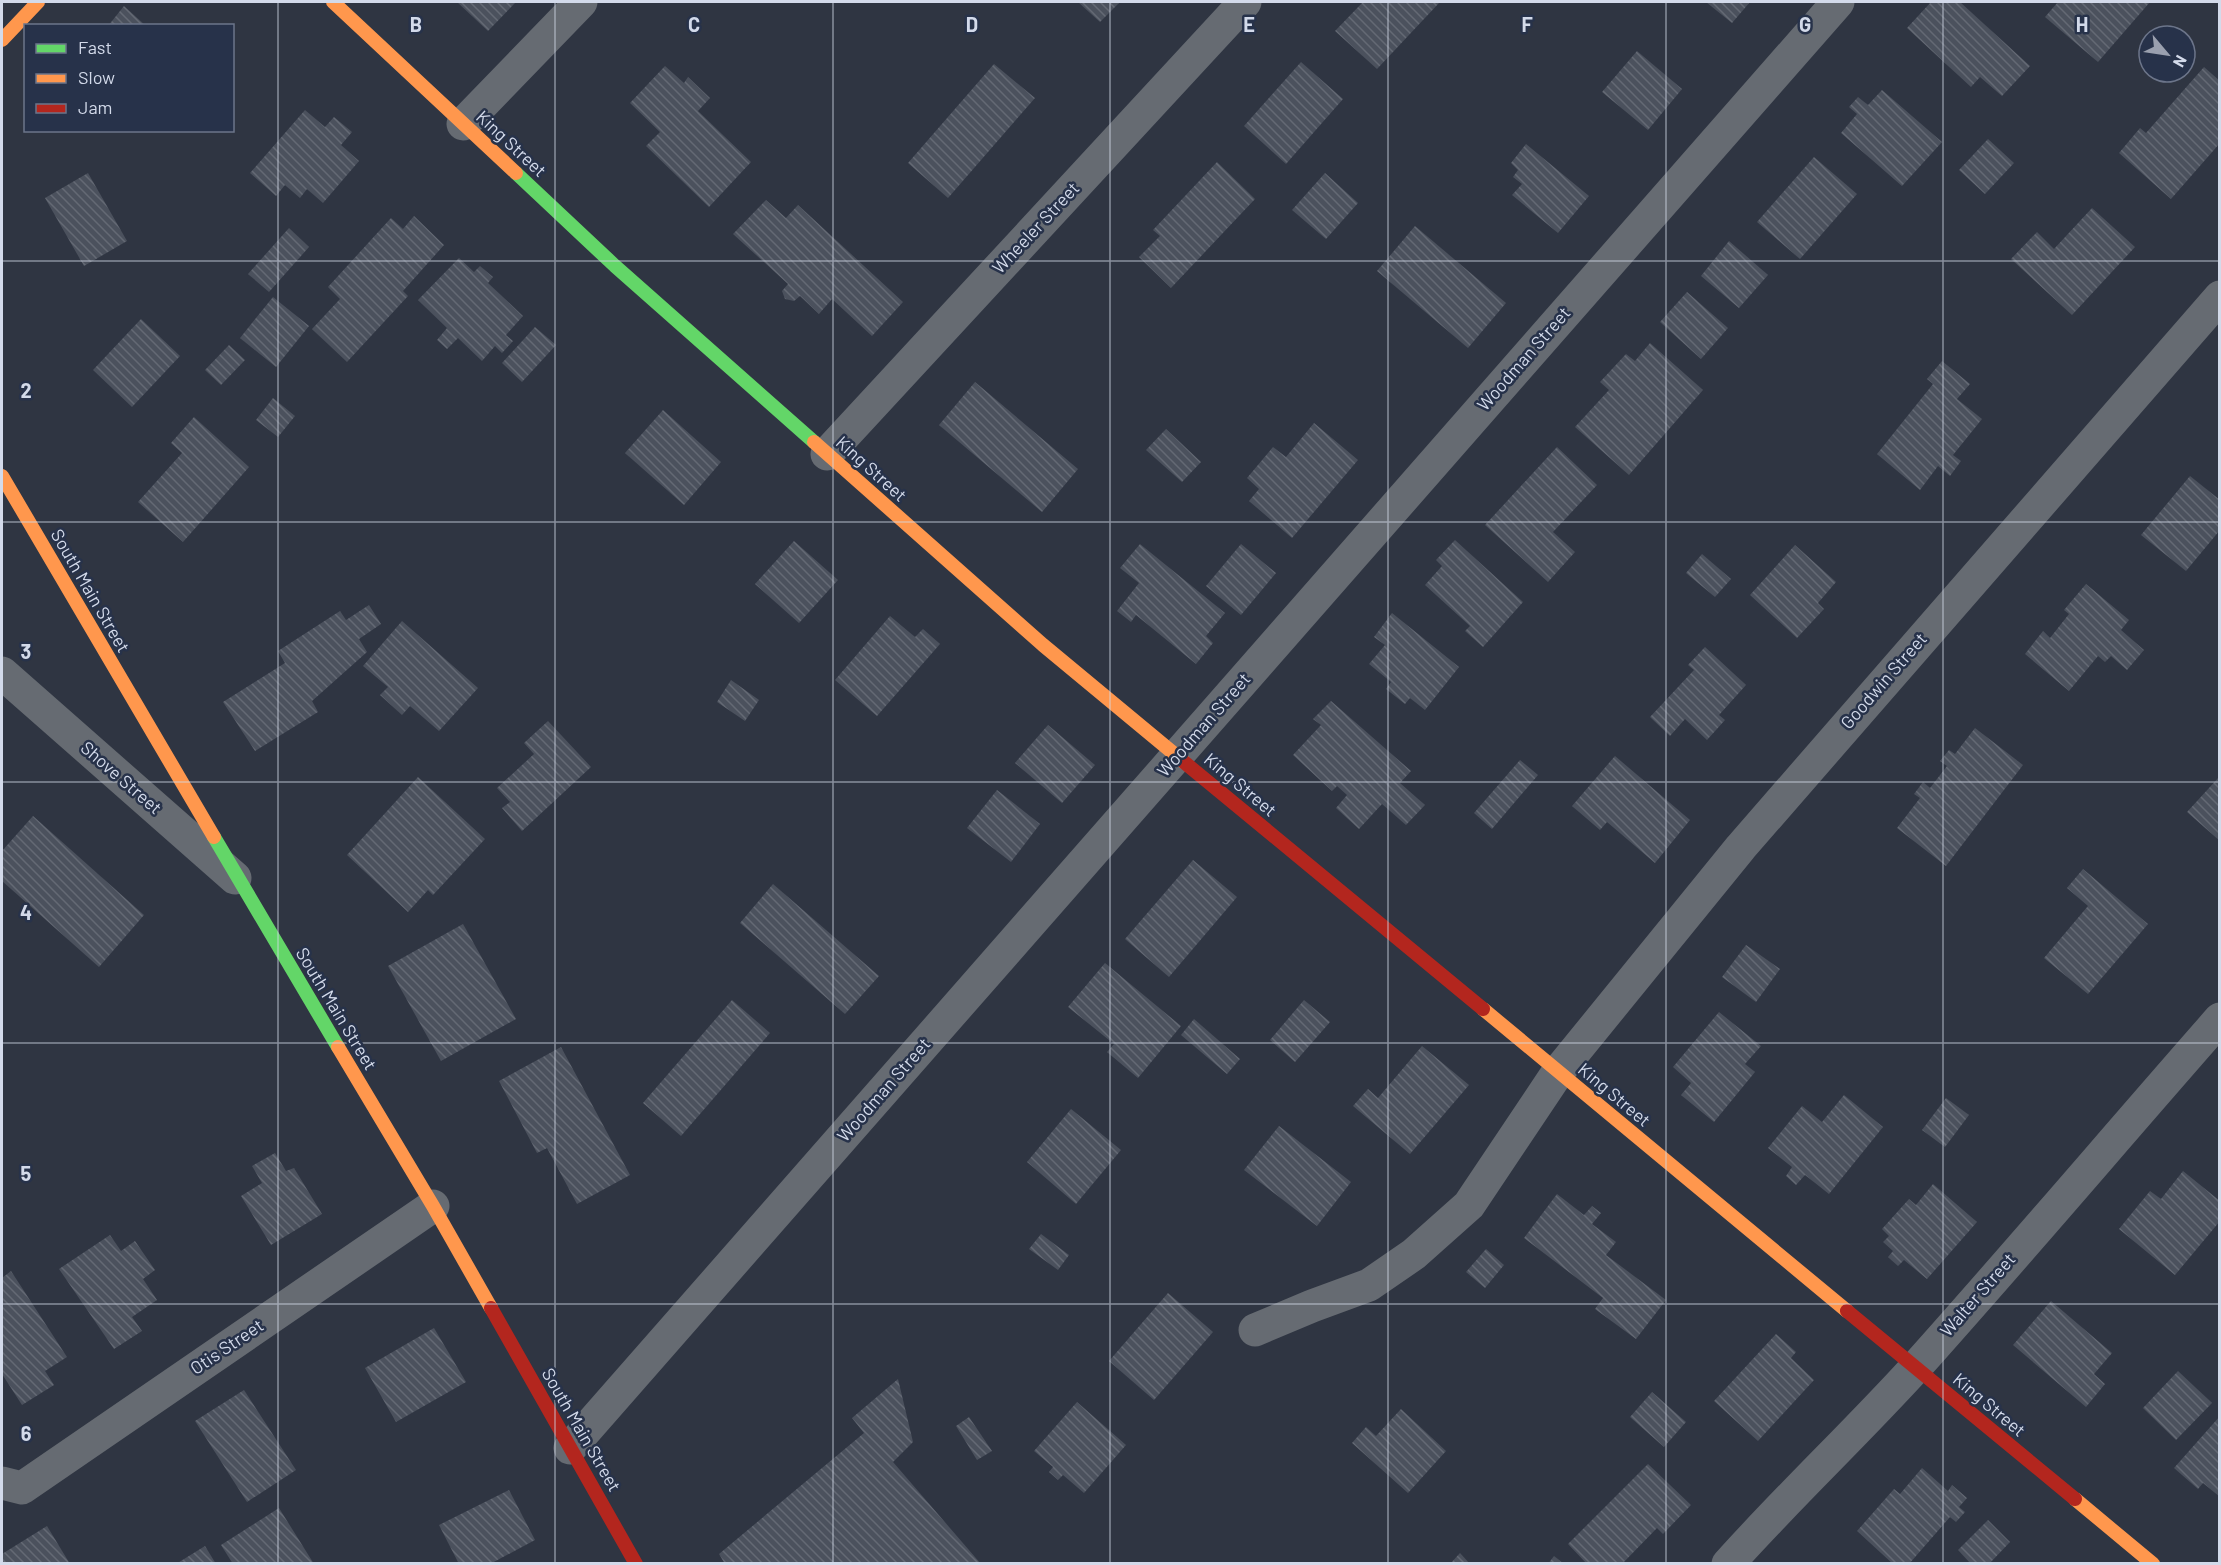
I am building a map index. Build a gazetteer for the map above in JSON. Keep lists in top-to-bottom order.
{
  "streets": {
    "street": [
      "King Street",
      "Wheeler Street",
      "Woodman Street",
      "South Main Street",
      "Goodwin Street",
      "Shove Street",
      "Walter Street",
      "Otis Street"
    ]
  },
  "crossings": [
    ["King Street", "Wheeler Street"],
    ["King Street", "Woodman Street"],
    ["King Street", "Goodwin Street"],
    ["King Street", "Walter Street"],
    ["Woodman Street", "South Main Street"],
    ["South Main Street", "Shove Street"],
    ["South Main Street", "Otis Street"]
  ],
  "legend": ["Fast", "Slow", "Jam"],
  "north": "bottom right",
  "grid": {
    "columns": [
      "B",
      "C",
      "D",
      "E",
      "F",
      "G",
      "H"
    ],
    "rows": [
      "2",
      "3",
      "4",
      "5",
      "6"
    ]
  }
}
